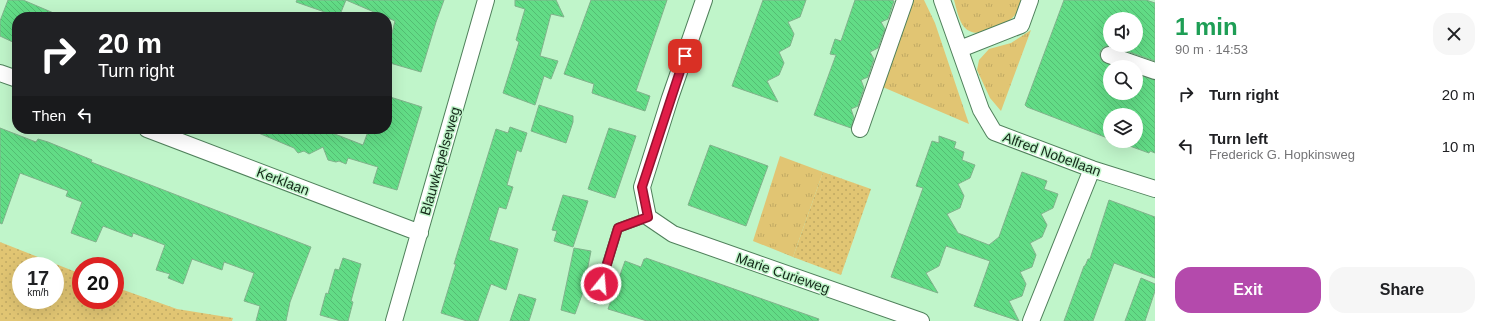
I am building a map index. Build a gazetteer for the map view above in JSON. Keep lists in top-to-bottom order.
{
  "streets": {
    "street": [
      "Alfred Nobellaan",
      "Blauwkapelseweg",
      "Kerklaan",
      "Marie Curieweg"
    ]
  },
  "crossings": [
    ["Blauwkapelseweg", "Kerklaan"]
  ],
  "page": {
    "heading": ["1 min", "90 m · 14:53"],
    "turn": ["20 m", "Turn right"],
    "list": [
      {
        "name": "Turn right",
        "value": "20 m"
      },
      {
        "name": "Turn left",
        "note": "Frederick G. Hopkinsweg",
        "value": "10 m"
      }
    ],
    "then": "Then",
    "speed": "17 km/h",
    "limit": "20",
    "buttons": ["Exit", "Share"]
  }
}
